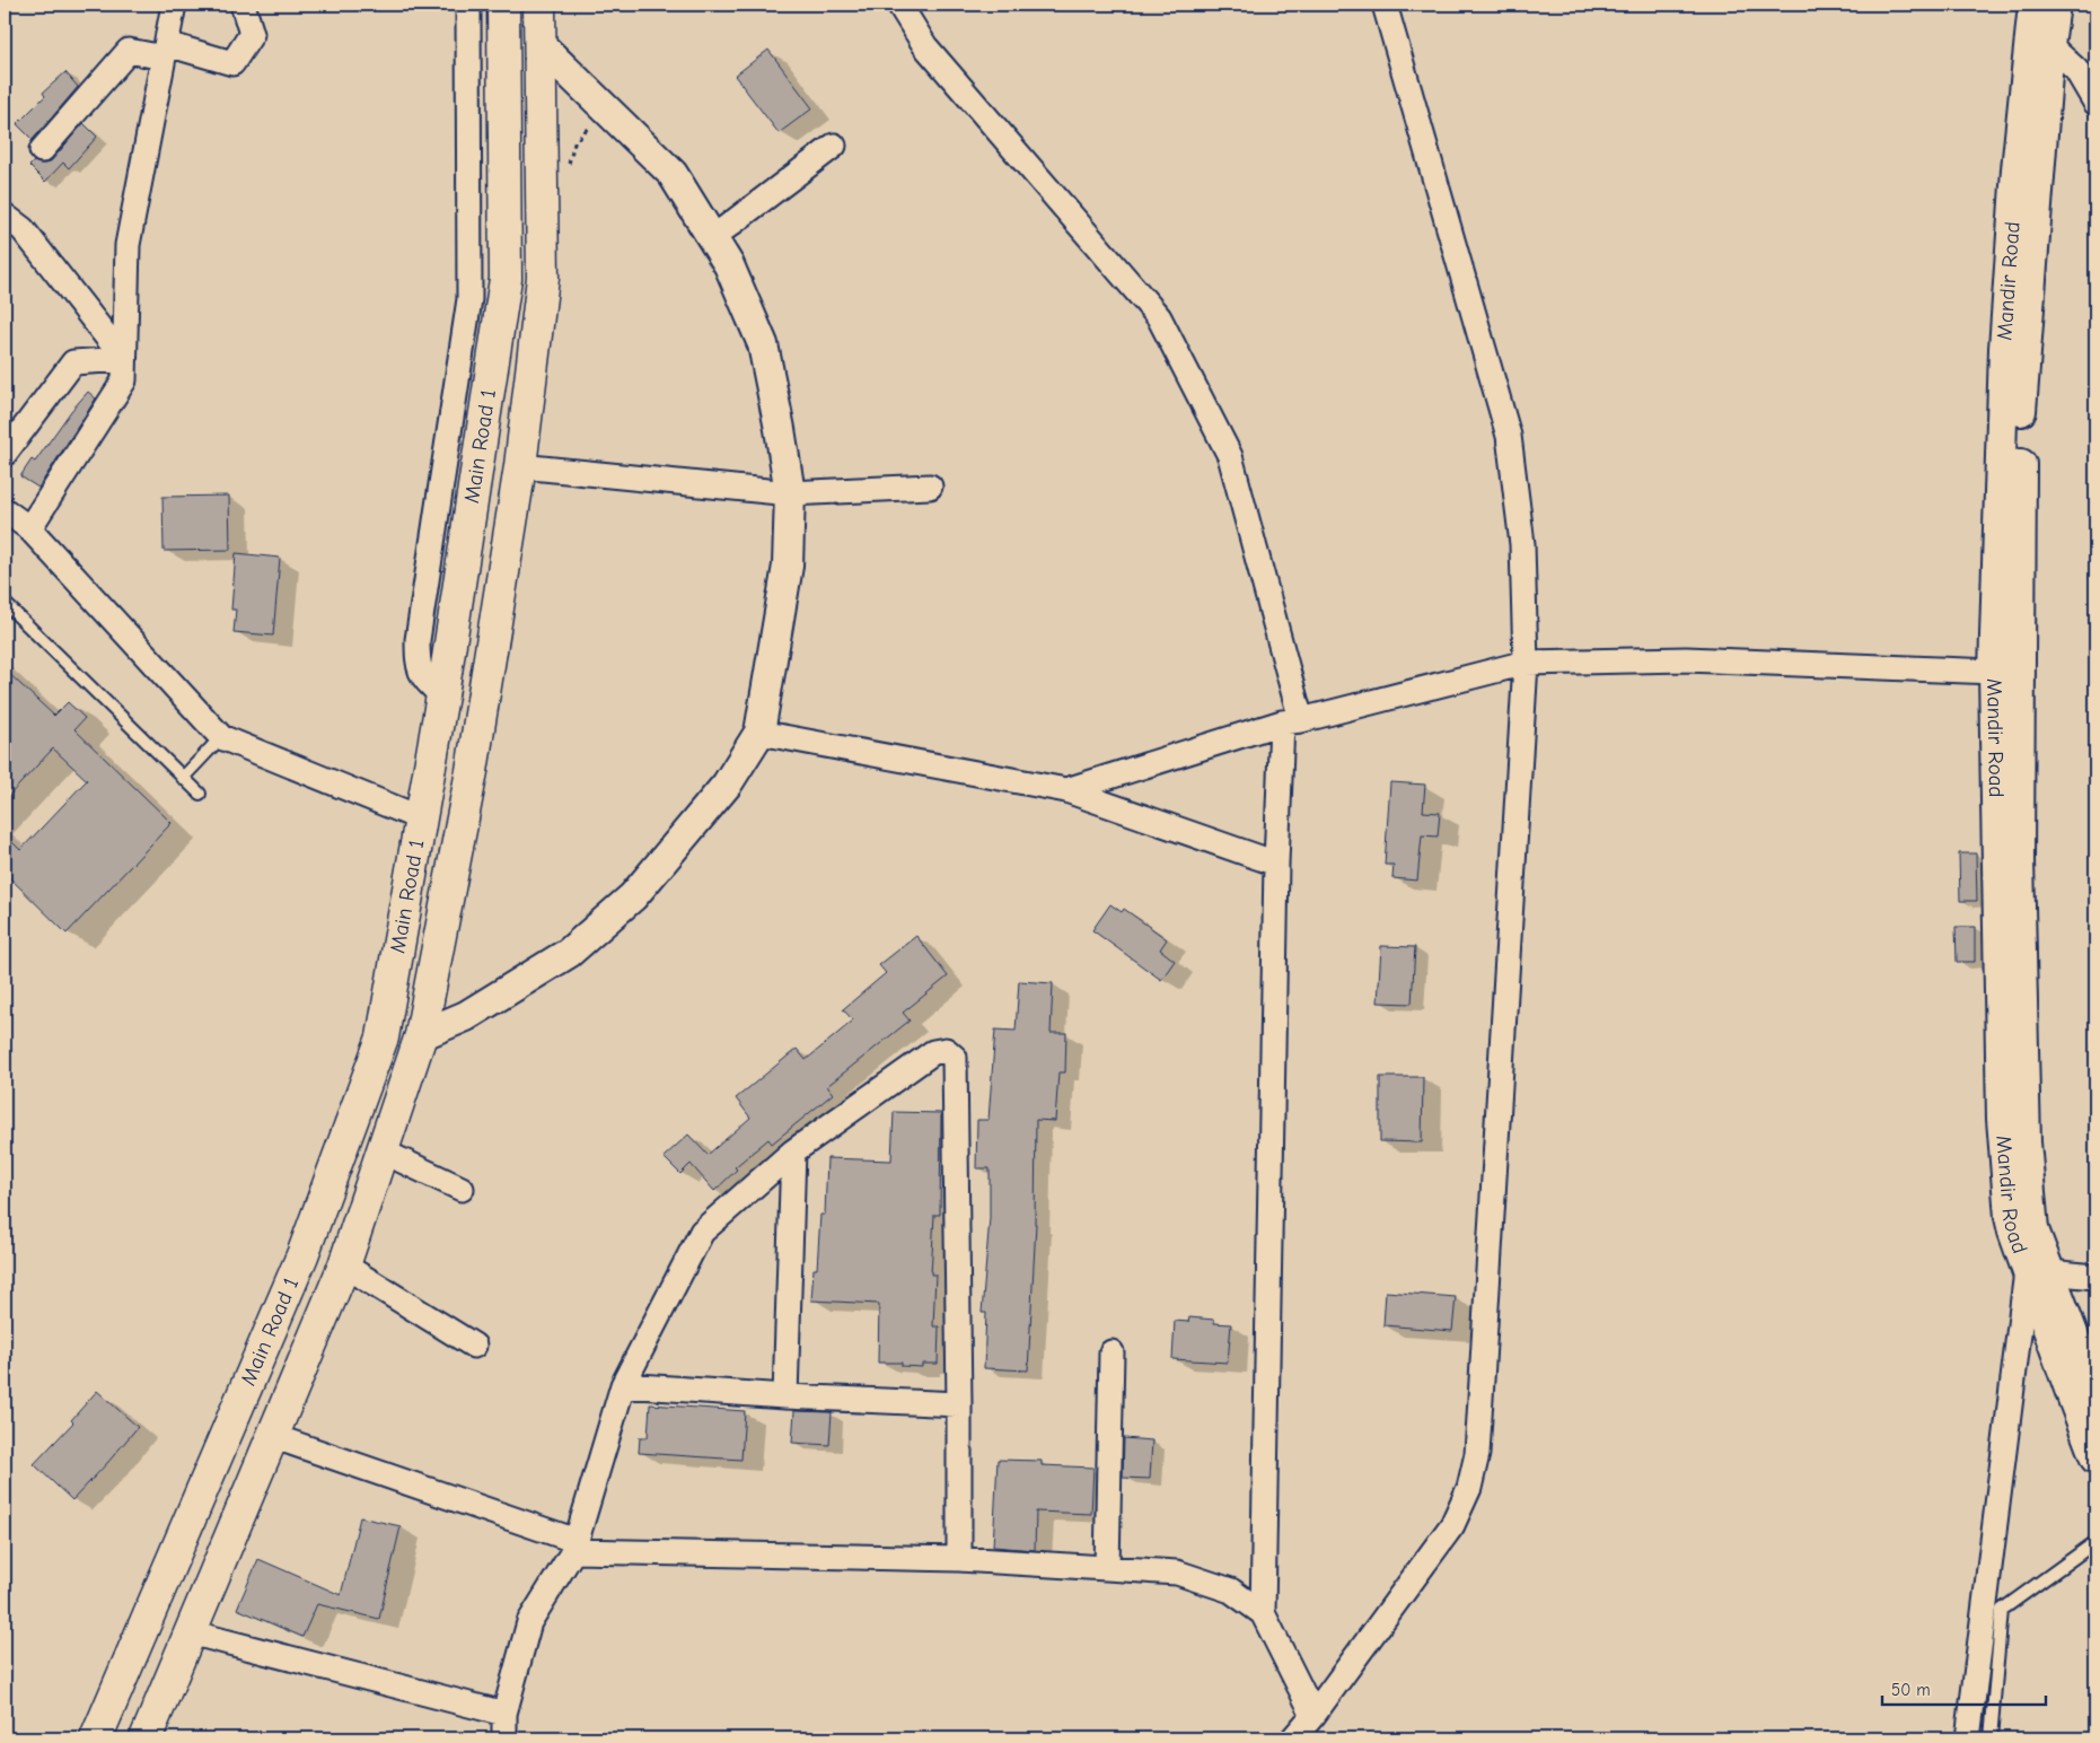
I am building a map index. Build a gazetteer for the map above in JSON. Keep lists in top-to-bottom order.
{
  "streets": {
    "main road": ["Main Road 1"],
    "street": ["Mandir Road"]
  },
  "scale_bar": "50 m"
}
